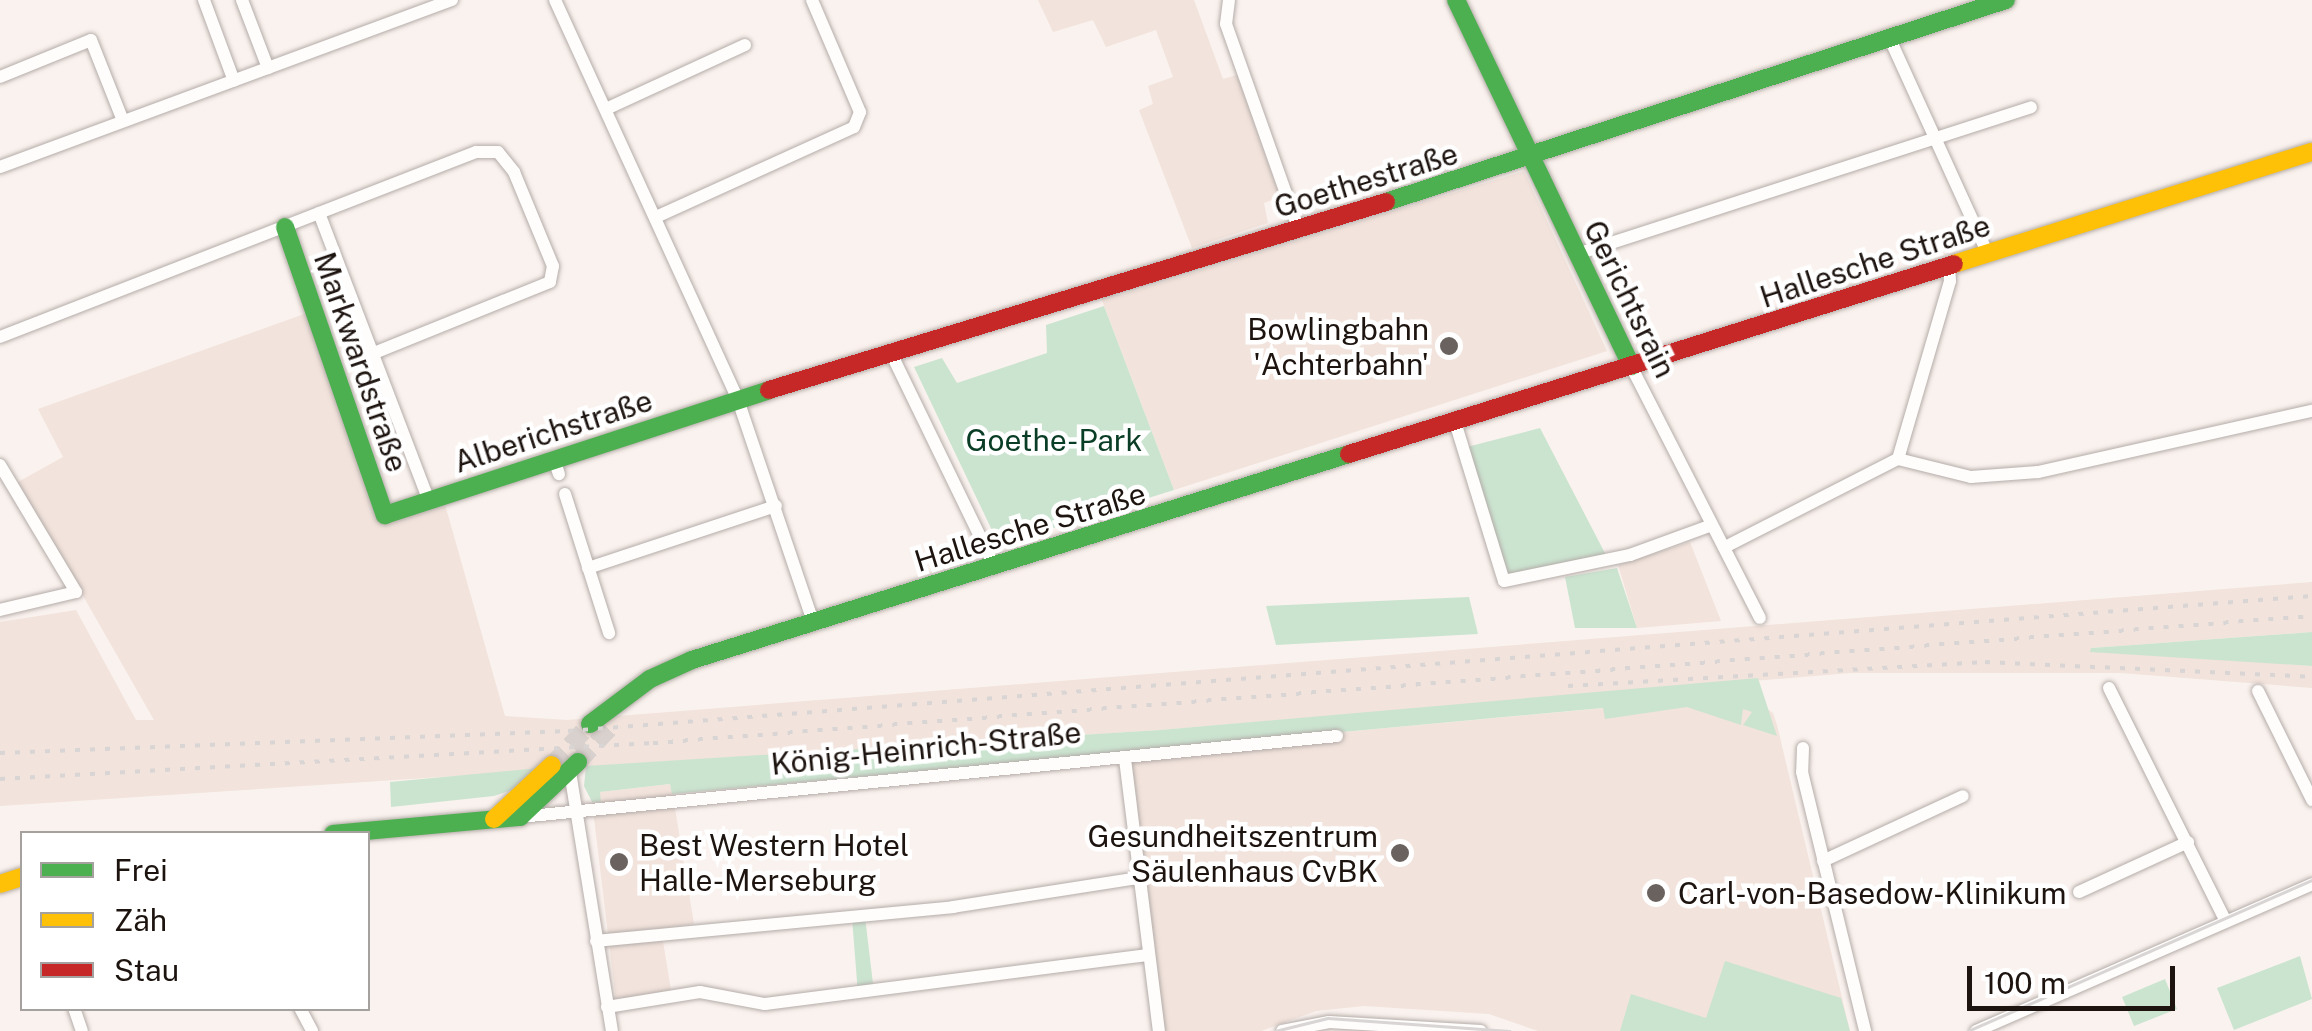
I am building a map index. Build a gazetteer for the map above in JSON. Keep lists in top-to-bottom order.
{
  "streets": {
    "street": [
      "Goethestraße",
      "Hallesche Straße",
      "Gerichtsrain",
      "Markwardstraße",
      "Alberichstraße",
      "König-Heinrich-Straße"
    ]
  },
  "crossings": [
    ["Goethestraße", "Gerichtsrain"],
    ["Goethestraße", "Alberichstraße"],
    ["Hallesche Straße", "Gerichtsrain"],
    ["Markwardstraße", "Alberichstraße"]
  ],
  "parks": ["Goethe-Park"],
  "places": [
    "Bowlingbahn 'Achterbahn'",
    "Gesundheitszentrum Säulenhaus CvBK",
    "Best Western Hotel Halle-Merseburg",
    "Carl-von-Basedow-Klinikum"
  ],
  "legend": ["Frei", "Zäh", "Stau"],
  "scale_bar": "100 m"
}
